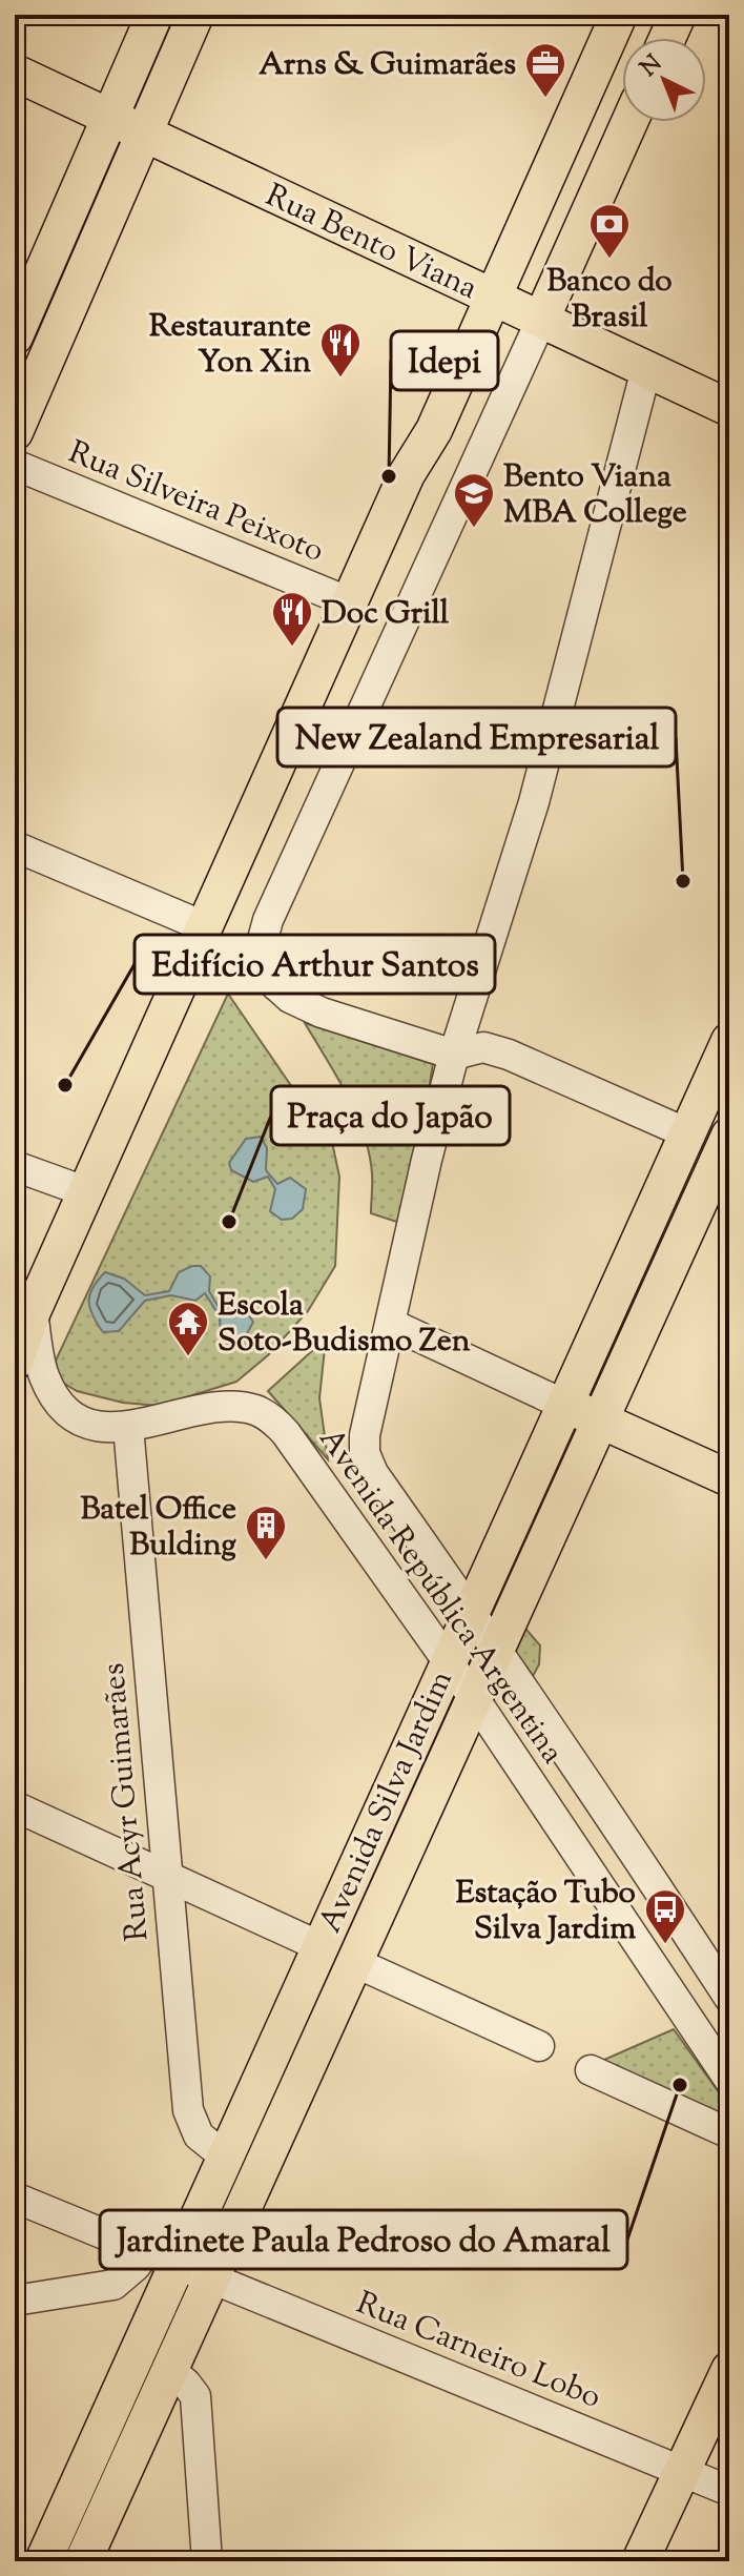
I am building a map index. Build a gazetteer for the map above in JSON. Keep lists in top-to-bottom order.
{
  "streets": {
    "main road": ["Rua Bento Viana", "Avenida Silva Jardim"],
    "street": [
      "Rua Silveira Peixoto",
      "Avenida República Argentina",
      "Rua Acyr Guimarães",
      "Rua Carneiro Lobo"
    ]
  },
  "crossings": [
    ["Avenida República Argentina", "Avenida Silva Jardim"],
    ["Avenida República Argentina", "Rua Acyr Guimarães"],
    ["Avenida Silva Jardim", "Rua Acyr Guimarães"],
    ["Avenida Silva Jardim", "Rua Carneiro Lobo"]
  ],
  "places": {
    "office": ["Arns & Guimarães"],
    "bank": ["Banco do Brasil"],
    "restaurant": ["Restaurante Yon Xin", "Doc Grill"],
    "other": [
      "Idepi",
      "New Zealand Empresarial",
      "Edifício Arthur Santos",
      "Praça do Japão",
      "Jardinete Paula Pedroso do Amaral"
    ],
    "school or university": ["Bento Viana MBA College"],
    "temple": ["Escola Soto-Budismo Zen"],
    "building": ["Batel Office Bulding"],
    "bus stop": ["Estação Tubo Silva Jardim"]
  },
  "north": "top left"
}
